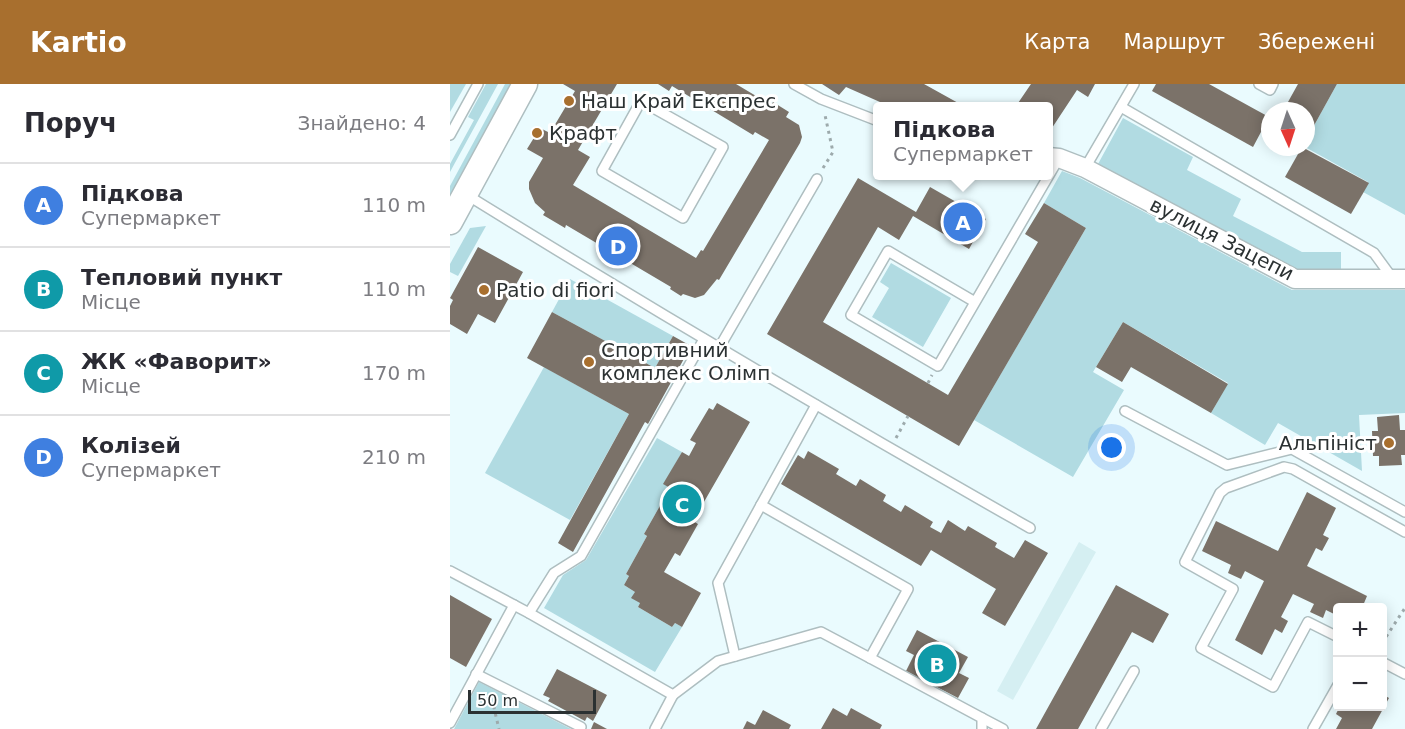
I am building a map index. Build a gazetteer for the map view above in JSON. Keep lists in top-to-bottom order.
{
  "streets": {
    "street": ["вулиця Зацепи"]
  },
  "places": [
    "Наш Край Експрес",
    "Крафт",
    "Patio di fiori",
    "Спортивний комплекс Олімп",
    "Альпініст"
  ],
  "scale_bar": "50 m",
  "north": "bottom",
  "page": {
    "header": "Kartio",
    "nav": ["Карта", "Маршрут", "Збережені"],
    "heading": ["Поруч", "Знайдено: 4"],
    "popup": ["Підкова", "Супермаркет"],
    "list": [
      {
        "mark": "A",
        "name": "Підкова",
        "note": "Супермаркет",
        "value": "110 m"
      },
      {
        "mark": "B",
        "name": "Тепловий пункт",
        "note": "Місце",
        "value": "110 m"
      },
      {
        "mark": "C",
        "name": "ЖК «Фаворит»",
        "note": "Місце",
        "value": "170 m"
      },
      {
        "mark": "D",
        "name": "Колізей",
        "note": "Супермаркет",
        "value": "210 m"
      }
    ],
    "pins": [
      "A",
      "D",
      "C",
      "B"
    ],
    "map_buttons": ["+", "−"],
    "scale": "50 m"
  }
}
